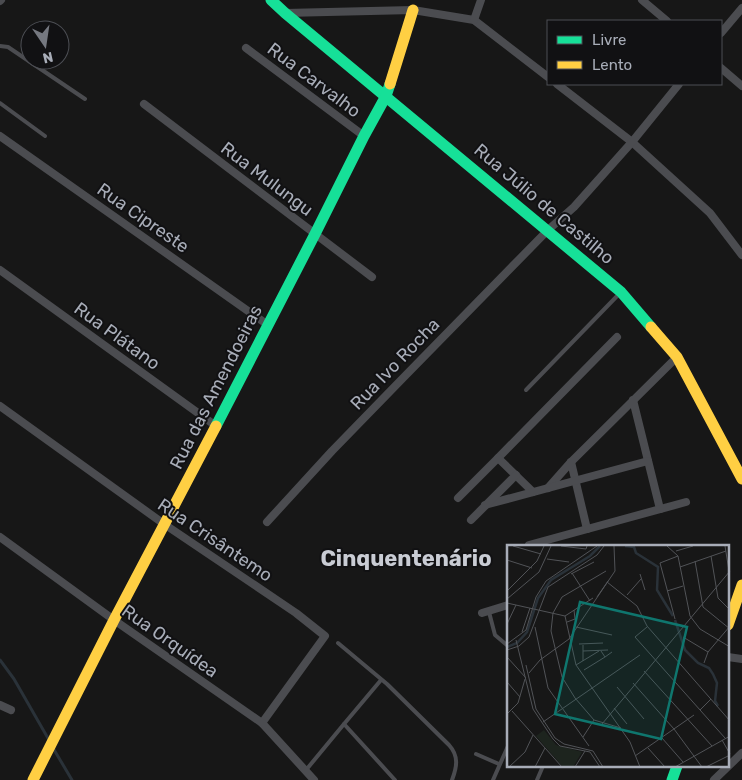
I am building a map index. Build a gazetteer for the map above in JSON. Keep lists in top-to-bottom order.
{
  "streets": {
    "street": [
      "Rua Carvalho",
      "Rua Mulungu",
      "Rua Júlio de Castilho",
      "Rua Cipreste",
      "Rua Plátano",
      "Rua Ivo Rocha",
      "Rua das Amendoeiras",
      "Rua Crisântemo",
      "Rua Orquídea"
    ]
  },
  "crossings": [
    ["Rua Carvalho", "Rua das Amendoeiras"],
    ["Rua Mulungu", "Rua das Amendoeiras"],
    ["Rua Júlio de Castilho", "Rua Ivo Rocha"],
    ["Rua Júlio de Castilho", "Rua das Amendoeiras"],
    ["Rua Cipreste", "Rua das Amendoeiras"],
    ["Rua Plátano", "Rua das Amendoeiras"],
    ["Rua das Amendoeiras", "Rua Crisântemo"],
    ["Rua das Amendoeiras", "Rua Orquídea"],
    ["Rua Crisântemo", "Rua Orquídea"]
  ],
  "districts": ["Cinquentenário"],
  "legend": ["Livre", "Lento"],
  "north": "bottom"
}
